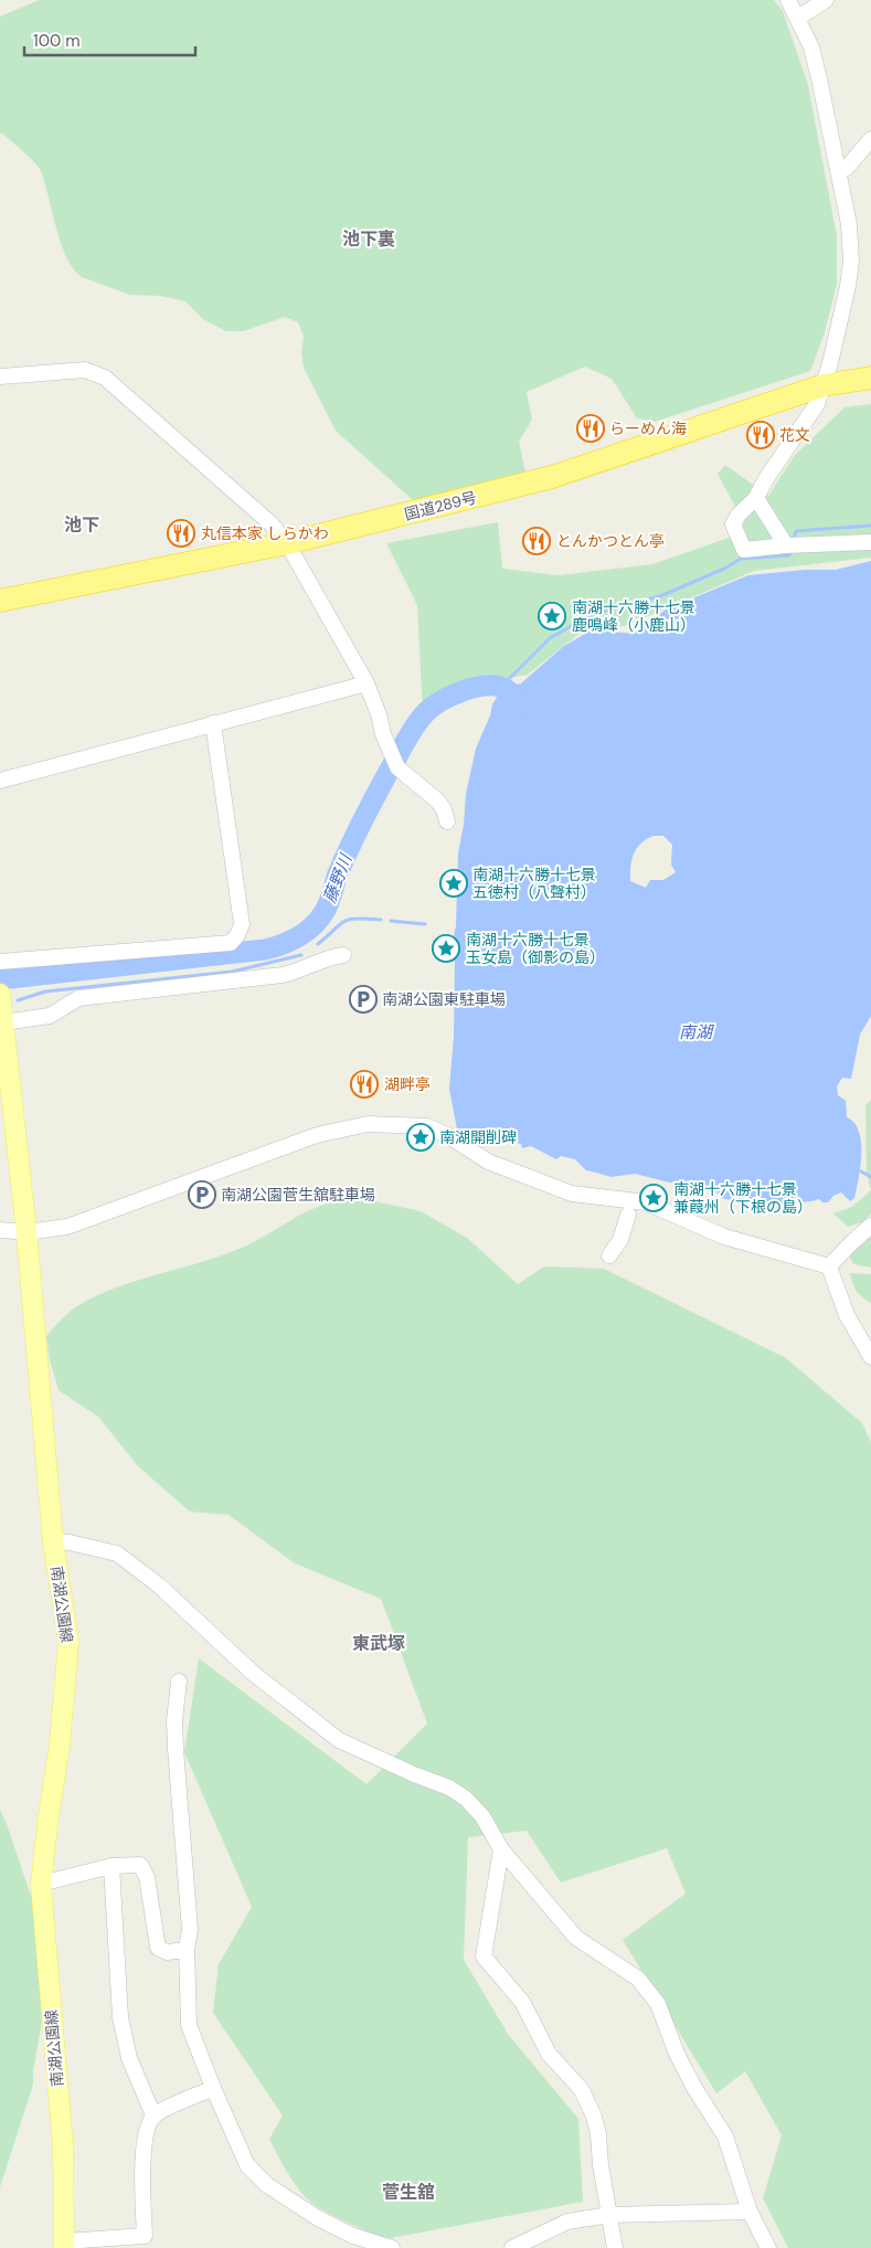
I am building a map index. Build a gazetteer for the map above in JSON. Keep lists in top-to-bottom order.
{
  "streets": {
    "highway": ["国道289号"],
    "main road": ["南湖公園線"]
  },
  "districts": [
    "池下裏",
    "池下",
    "東武塚",
    "菅生舘"
  ],
  "water": ["藤野川", "南湖"],
  "places": {
    "restaurant": [
      "らーめん海",
      "花文",
      "丸信本家 しらかわ",
      "とんかつとん亭",
      "湖畔亭"
    ],
    "place": [
      "南湖十六勝十七景 鹿鳴峰（小鹿山）",
      "南湖十六勝十七景 五徳村（八聲村）",
      "南湖十六勝十七景 玉女島（御影の島）",
      "南湖開削碑",
      "南湖十六勝十七景 兼葭州（下根の島）"
    ],
    "parking": ["南湖公園東駐車場", "南湖公園菅生舘駐車場"]
  },
  "scale_bar": "100 m"
}
